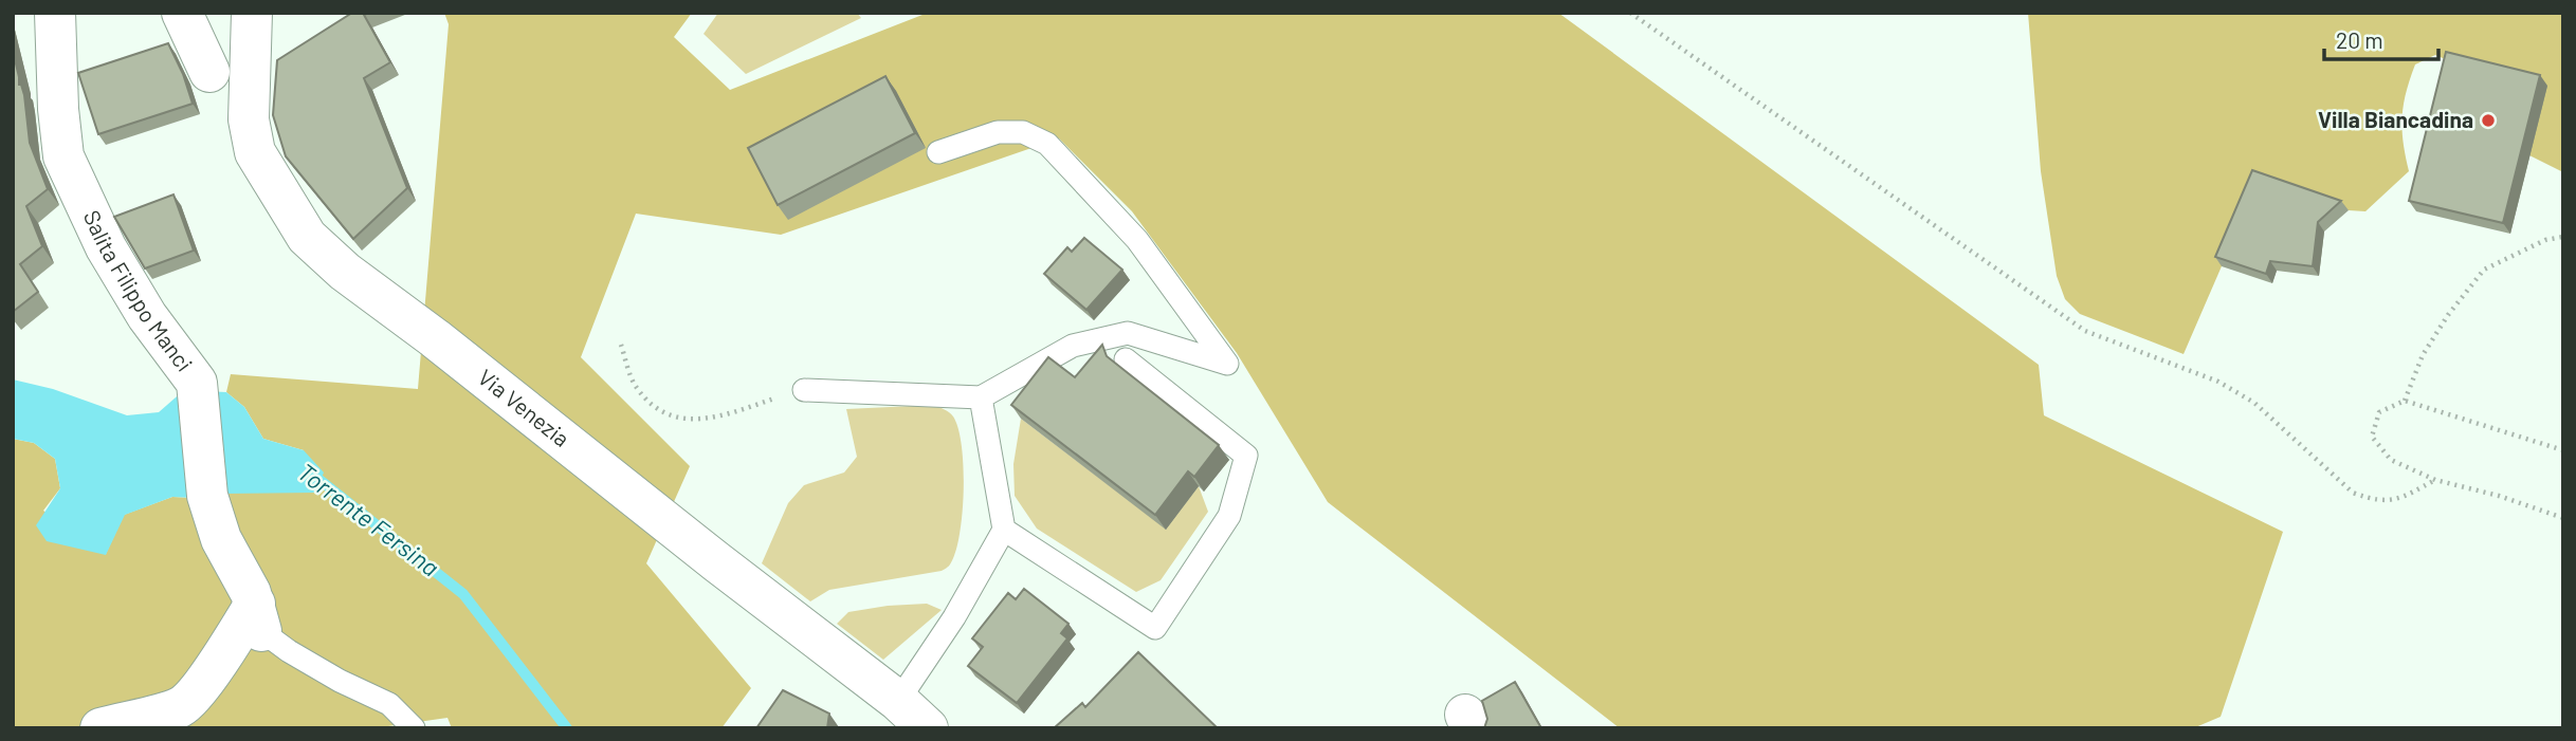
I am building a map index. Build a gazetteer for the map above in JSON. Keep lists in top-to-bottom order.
{
  "streets": {
    "main road": ["Salita Filippo Manci", "Via Venezia"]
  },
  "water": ["Torrente Fersina"],
  "places": ["Villa Biancadina"],
  "scale_bar": "20 m"
}
